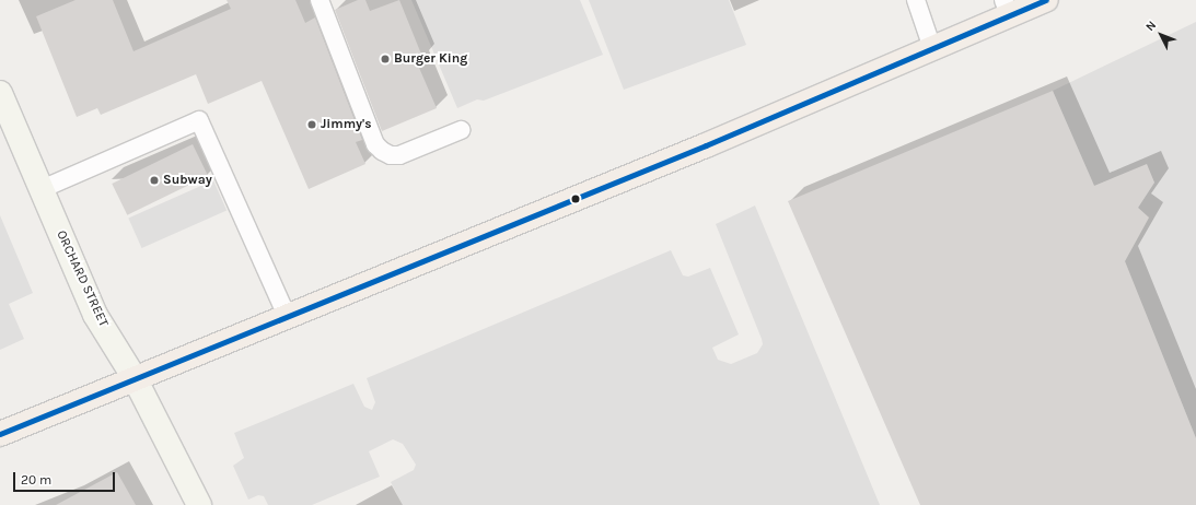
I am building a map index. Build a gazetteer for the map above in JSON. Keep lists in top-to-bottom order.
{
  "streets": {
    "main road": ["ORCHARD STREET"]
  },
  "places": ["Burger King", "Jimmy's", "Subway"],
  "scale_bar": "20 m",
  "north": "top left"
}
